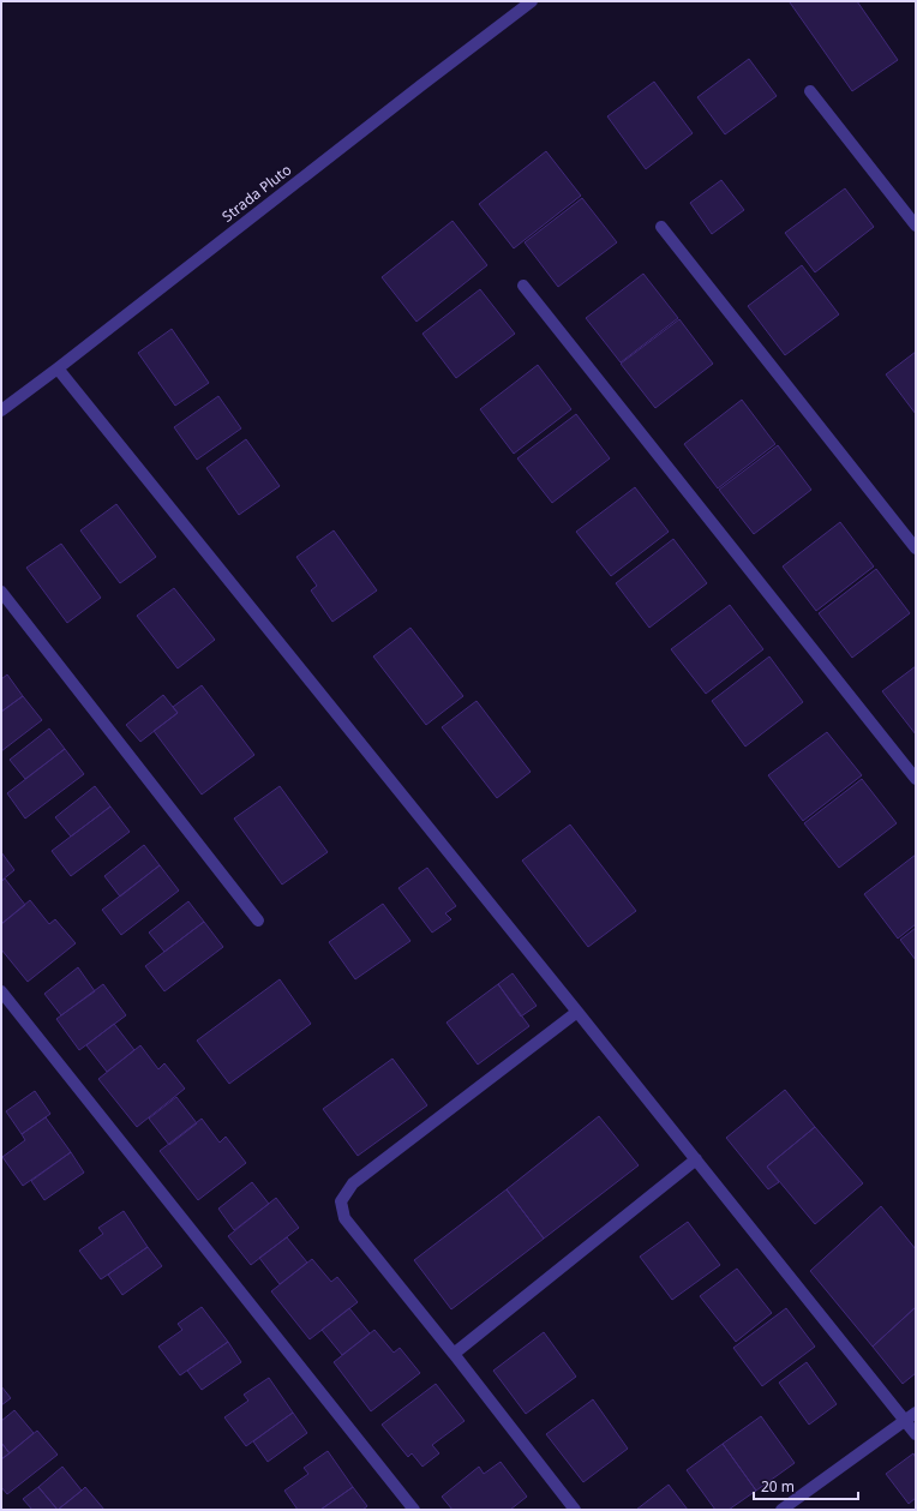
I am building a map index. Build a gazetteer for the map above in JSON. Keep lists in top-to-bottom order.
{
  "streets": {
    "street": ["Strada Pluto"]
  },
  "scale_bar": "20 m"
}
